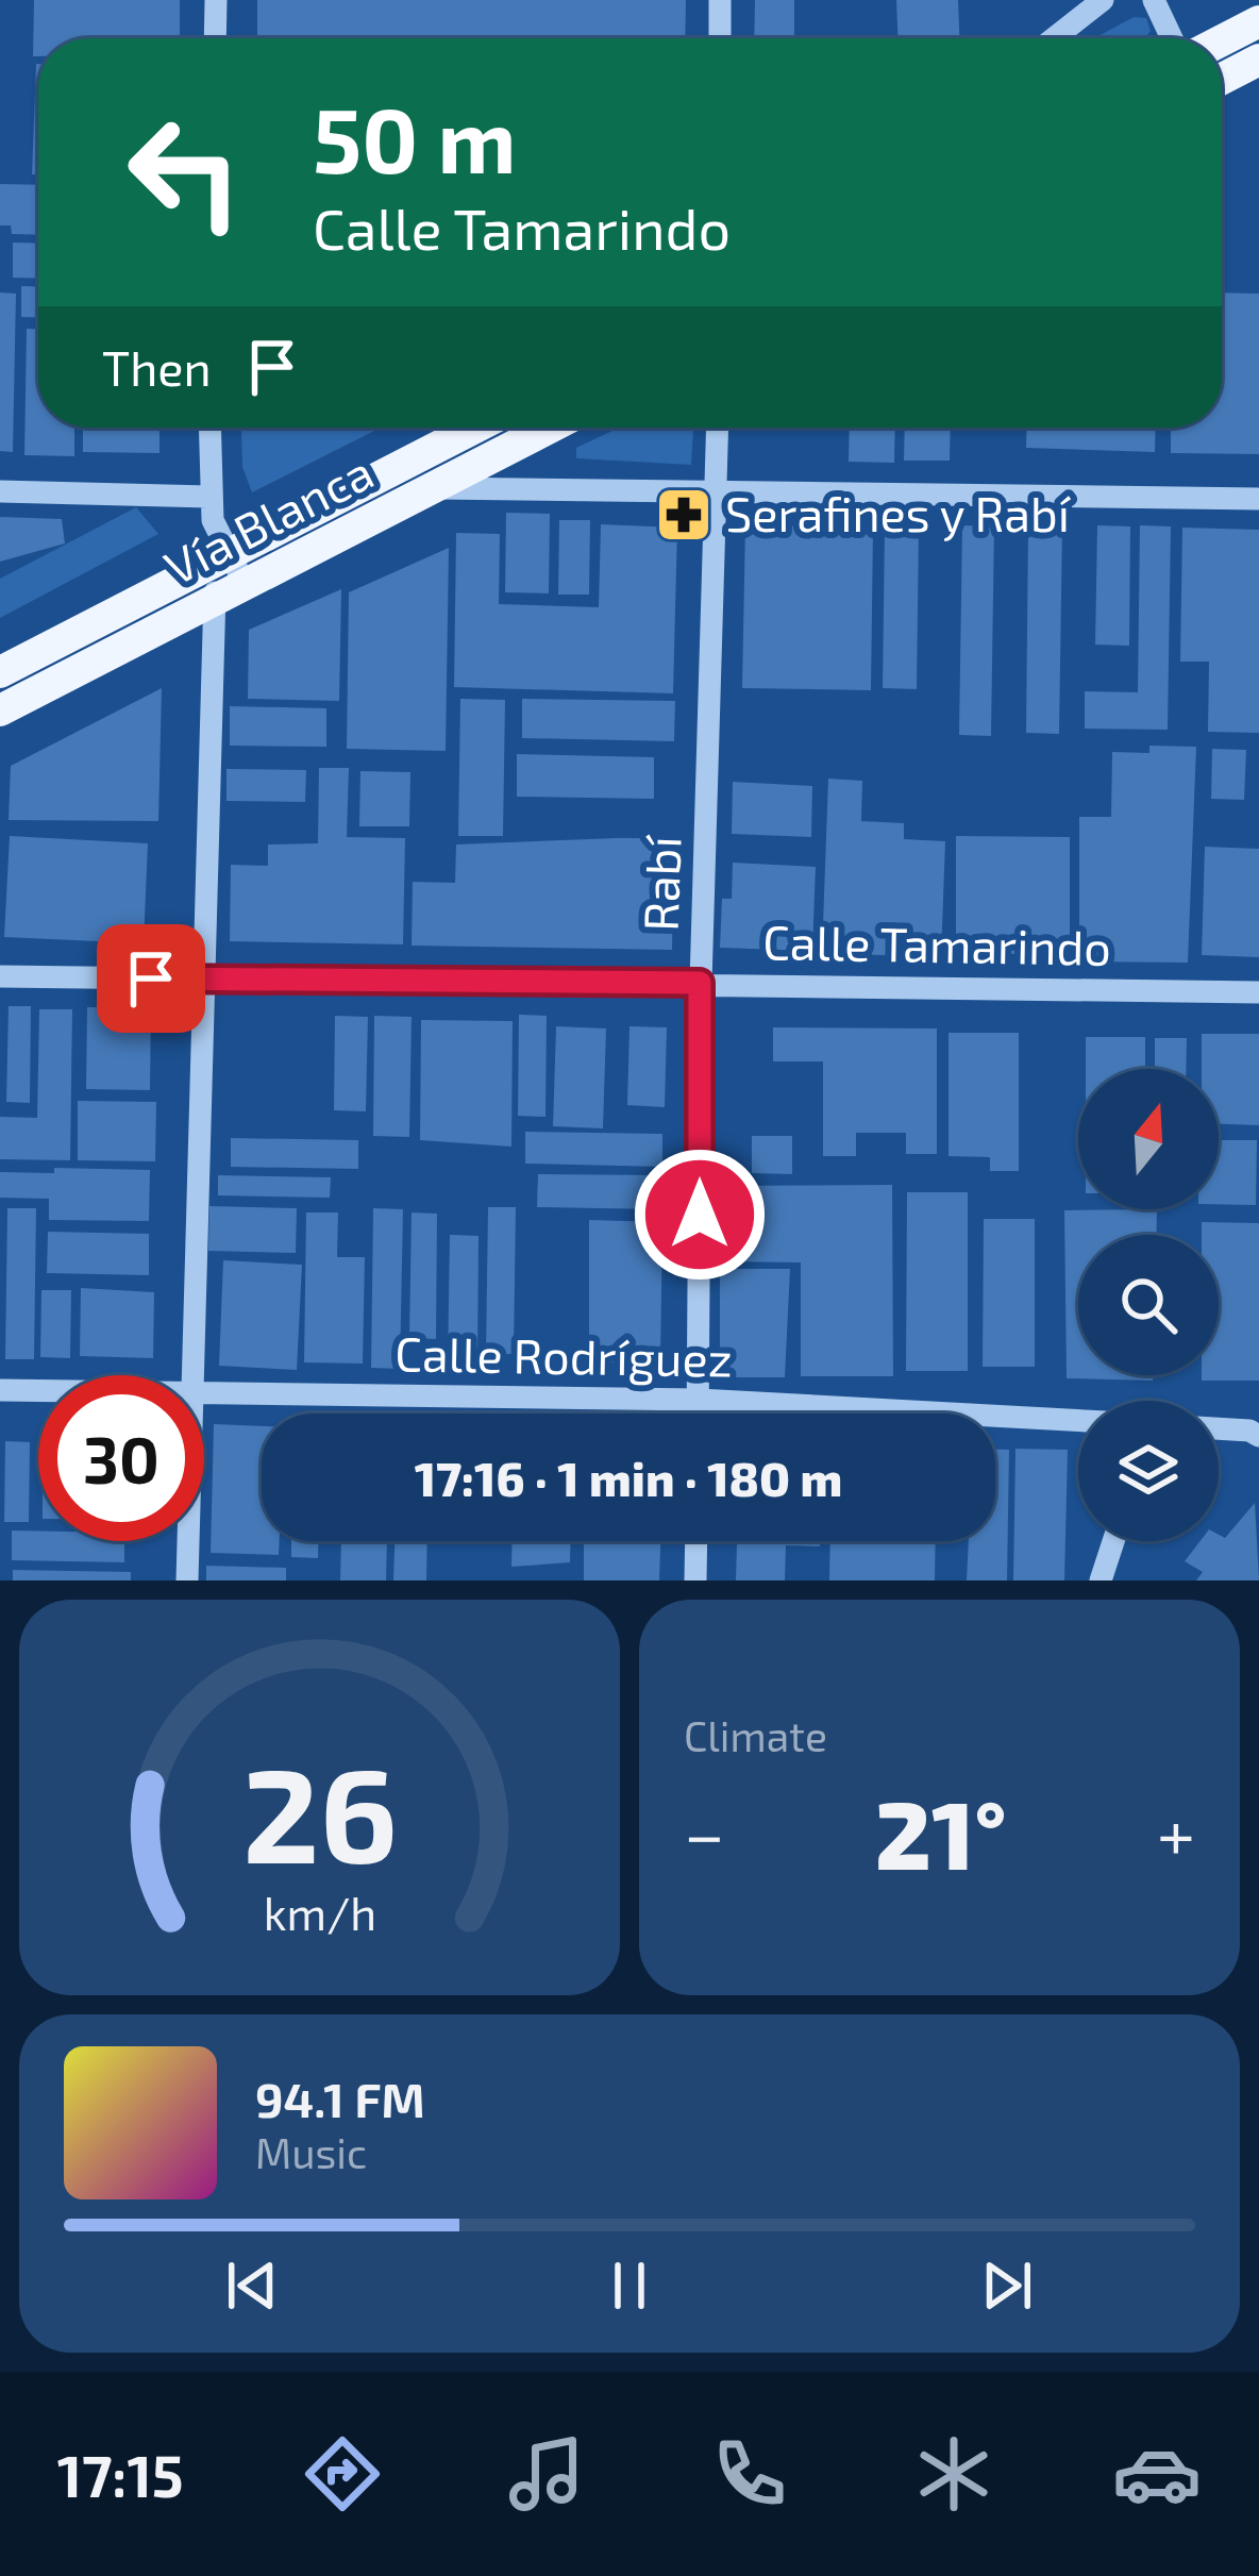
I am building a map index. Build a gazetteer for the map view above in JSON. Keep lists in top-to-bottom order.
{
  "streets": {
    "main road": ["Vía Blanca"],
    "street": ["Rabí", "Calle Tamarindo", "Calle Rodríguez"]
  },
  "crossings": [
    ["Rabí", "Calle Tamarindo"],
    ["Rabí", "Calle Rodríguez"]
  ],
  "places": {
    "pharmacy": ["Serafines y Rabí"]
  },
  "north": "top",
  "page": {
    "turn": ["50 m", "Calle Tamarindo"],
    "then": "Then",
    "limit": "30",
    "trip": "17:16 · 1 min · 180 m",
    "tile": "Climate",
    "heat": ["−", "21°", "+"],
    "song": ["94.1 FM", "Music"],
    "tabs": "17:15",
    "gauge": ["26", "km/h"]
  }
}
